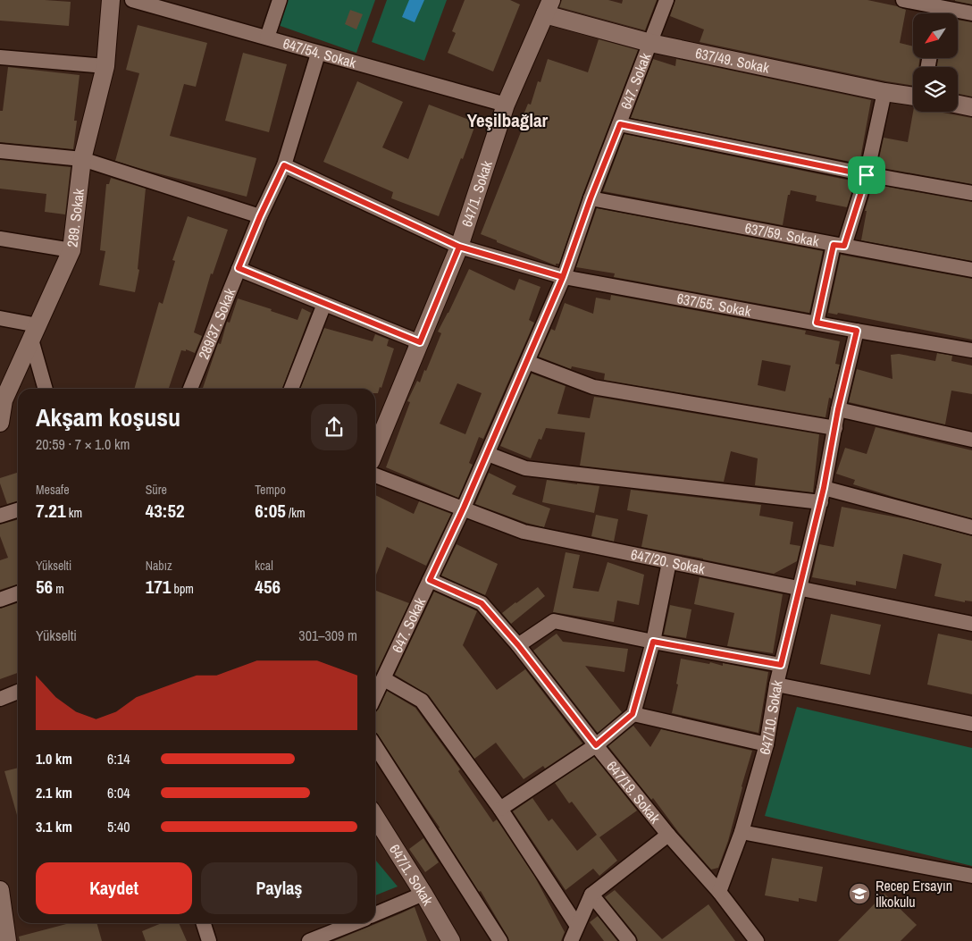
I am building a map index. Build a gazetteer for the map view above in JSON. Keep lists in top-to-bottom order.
{
  "streets": {
    "street": [
      "647/54. Sokak",
      "637/49. Sokak",
      "647. Sokak",
      "647/1. Sokak",
      "289. Sokak",
      "637/59. Sokak",
      "637/55. Sokak",
      "289/37. Sokak",
      "647/20. Sokak",
      "647/10. Sokak",
      "647/19. Sokak"
    ]
  },
  "crossings": [
    ["647/54. Sokak", "647/1. Sokak"],
    ["647/54. Sokak", "289/37. Sokak"],
    ["637/49. Sokak", "647. Sokak"],
    ["637/49. Sokak", "647/1. Sokak"],
    ["647. Sokak", "637/59. Sokak"],
    ["647. Sokak", "637/55. Sokak"],
    ["647. Sokak", "647/20. Sokak"],
    ["647. Sokak", "647/19. Sokak"],
    ["647/1. Sokak", "637/55. Sokak"],
    ["637/55. Sokak", "289/37. Sokak"],
    ["637/55. Sokak", "647/10. Sokak"],
    ["647/20. Sokak", "647/10. Sokak"],
    ["647/10. Sokak", "647/19. Sokak"]
  ],
  "districts": ["Yeşilbağlar"],
  "places": {
    "school or university": ["Recep Ersayın İlkokulu"]
  },
  "north": "bottom left",
  "page": {
    "heading": ["Akşam koşusu", "20:59 · 7 × 1.0 km"],
    "stats": [
      ["Mesafe", "7.21 km"],
      ["Süre", "43:52"],
      ["Tempo", "6:05 /km"],
      ["Yükselti", "56 m"],
      ["Nabız", "171 bpm"],
      ["kcal", "456"]
    ],
    "chart": ["Yükselti", "301–309 m"],
    "list": [
      {
        "name": "1.0 km",
        "note": "6:14"
      },
      {
        "name": "2.1 km",
        "note": "6:04"
      },
      {
        "name": "3.1 km",
        "note": "5:40"
      }
    ],
    "buttons": ["Kaydet", "Paylaş"]
  }
}
